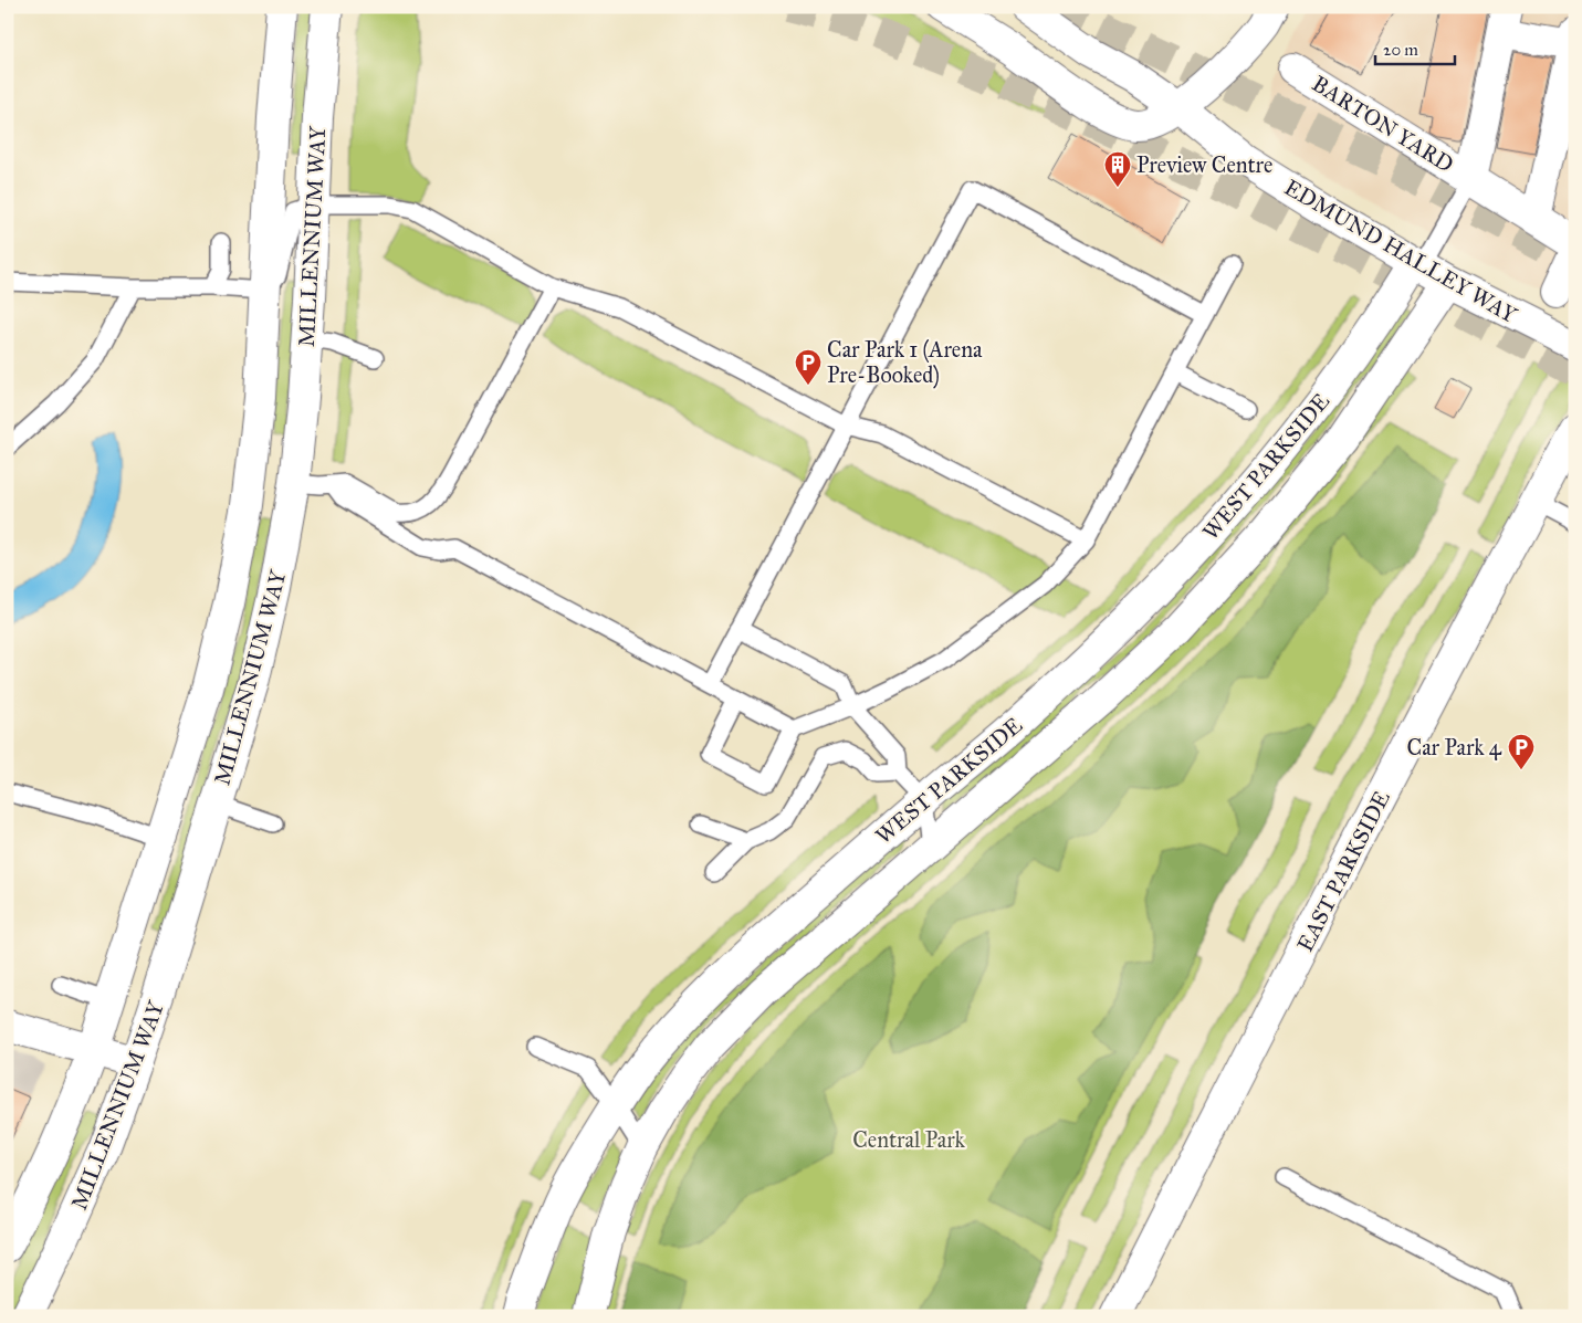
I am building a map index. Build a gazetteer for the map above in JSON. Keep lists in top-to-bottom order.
{
  "streets": {
    "street": [
      "BARTON YARD",
      "MILLENNIUM WAY",
      "EDMUND HALLEY WAY",
      "WEST PARKSIDE",
      "EAST PARKSIDE"
    ]
  },
  "crossings": [
    ["EDMUND HALLEY WAY", "WEST PARKSIDE"]
  ],
  "parks": ["Central Park"],
  "places": {
    "building": ["Preview Centre"],
    "parking": ["Car Park 1 (Arena Pre-Booked)", "Car Park 4"]
  },
  "scale_bar": "20 m"
}
